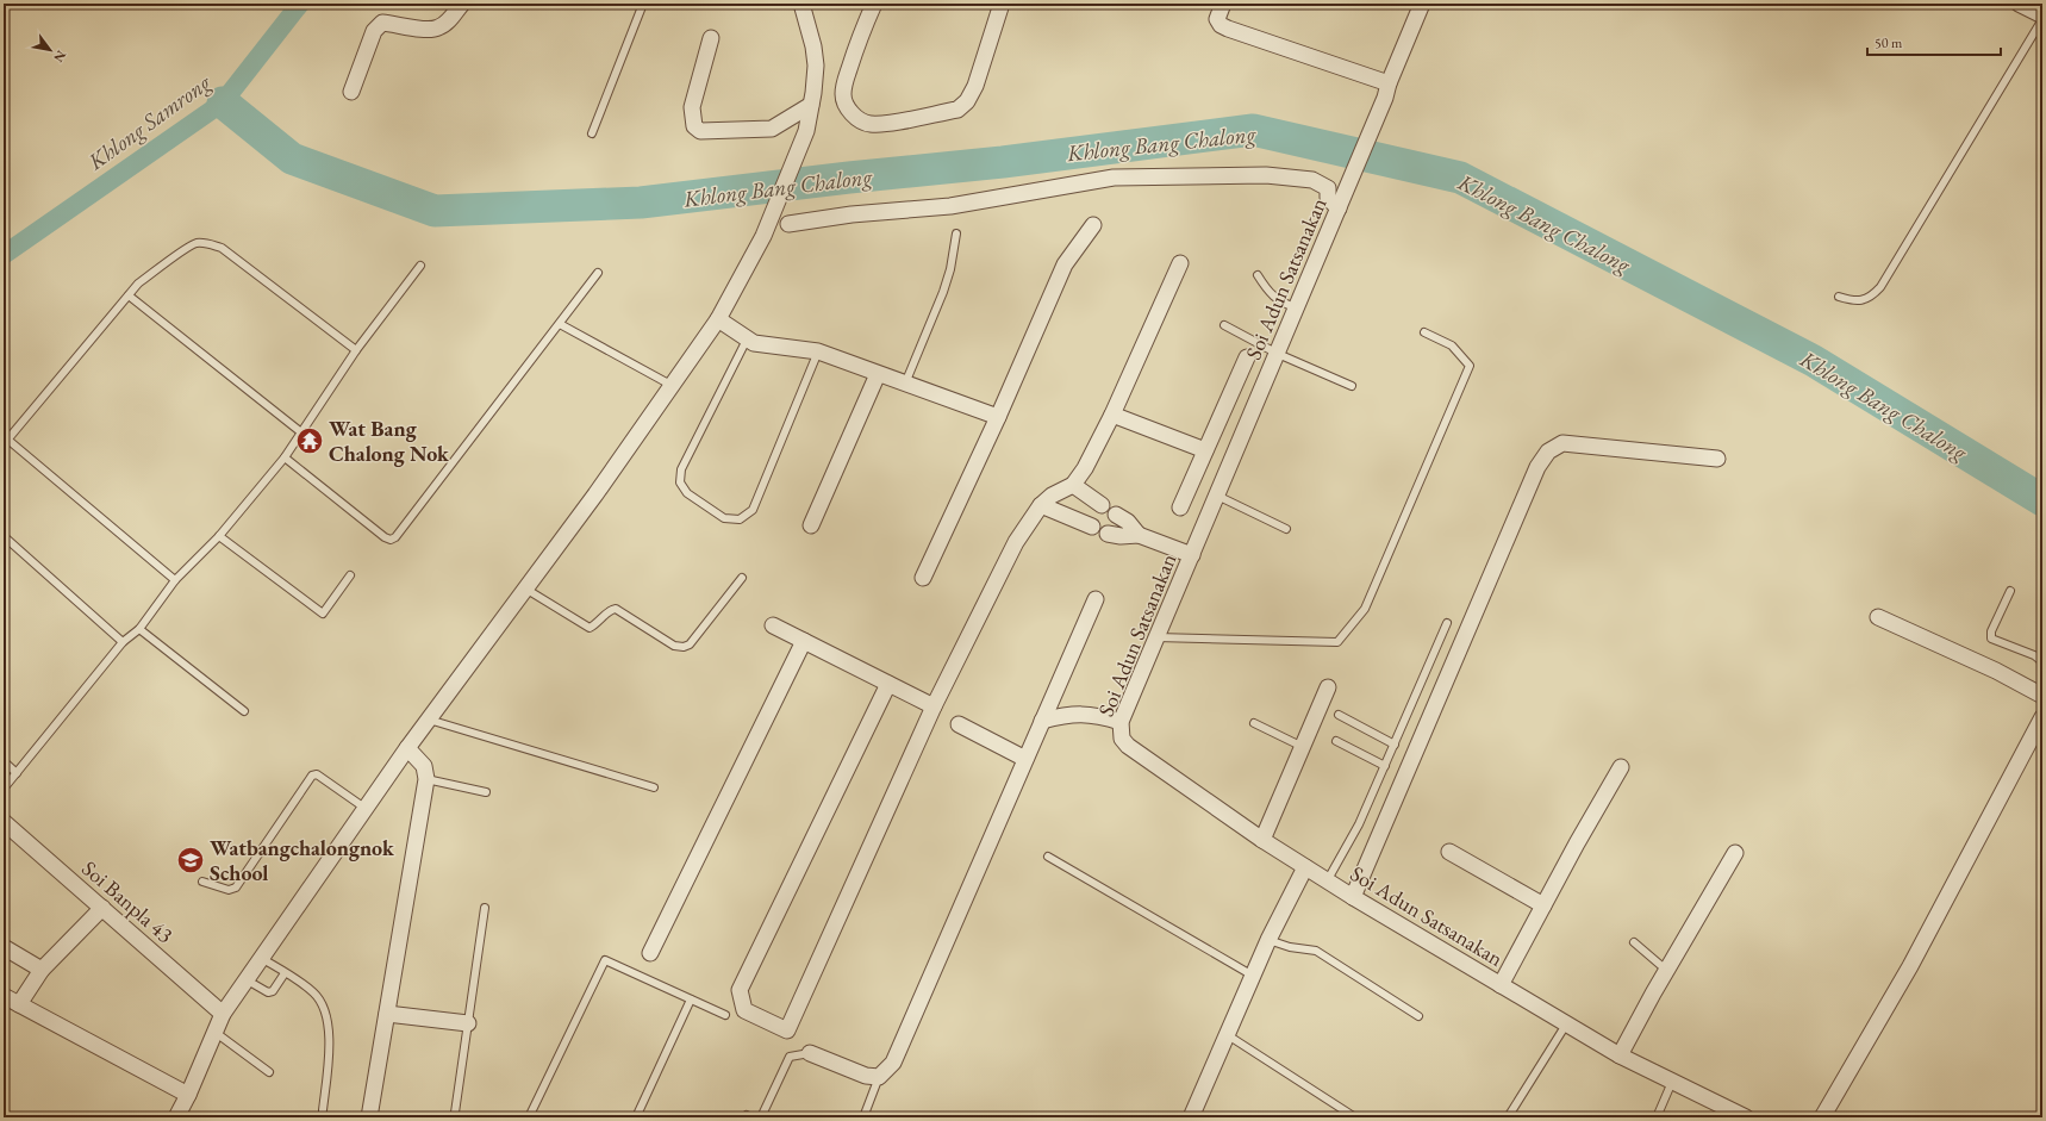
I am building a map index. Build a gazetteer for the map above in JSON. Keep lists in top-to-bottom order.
{
  "streets": {
    "street": ["Soi Adun Satsanakan", "Soi Banpla 43"]
  },
  "water": ["Khlong Samrong", "Khlong Bang Chalong"],
  "places": {
    "temple": ["Wat Bang Chalong Nok"],
    "school or university": ["Watbangchalongnok School"]
  },
  "scale_bar": "50 m",
  "north": "bottom right"
}
